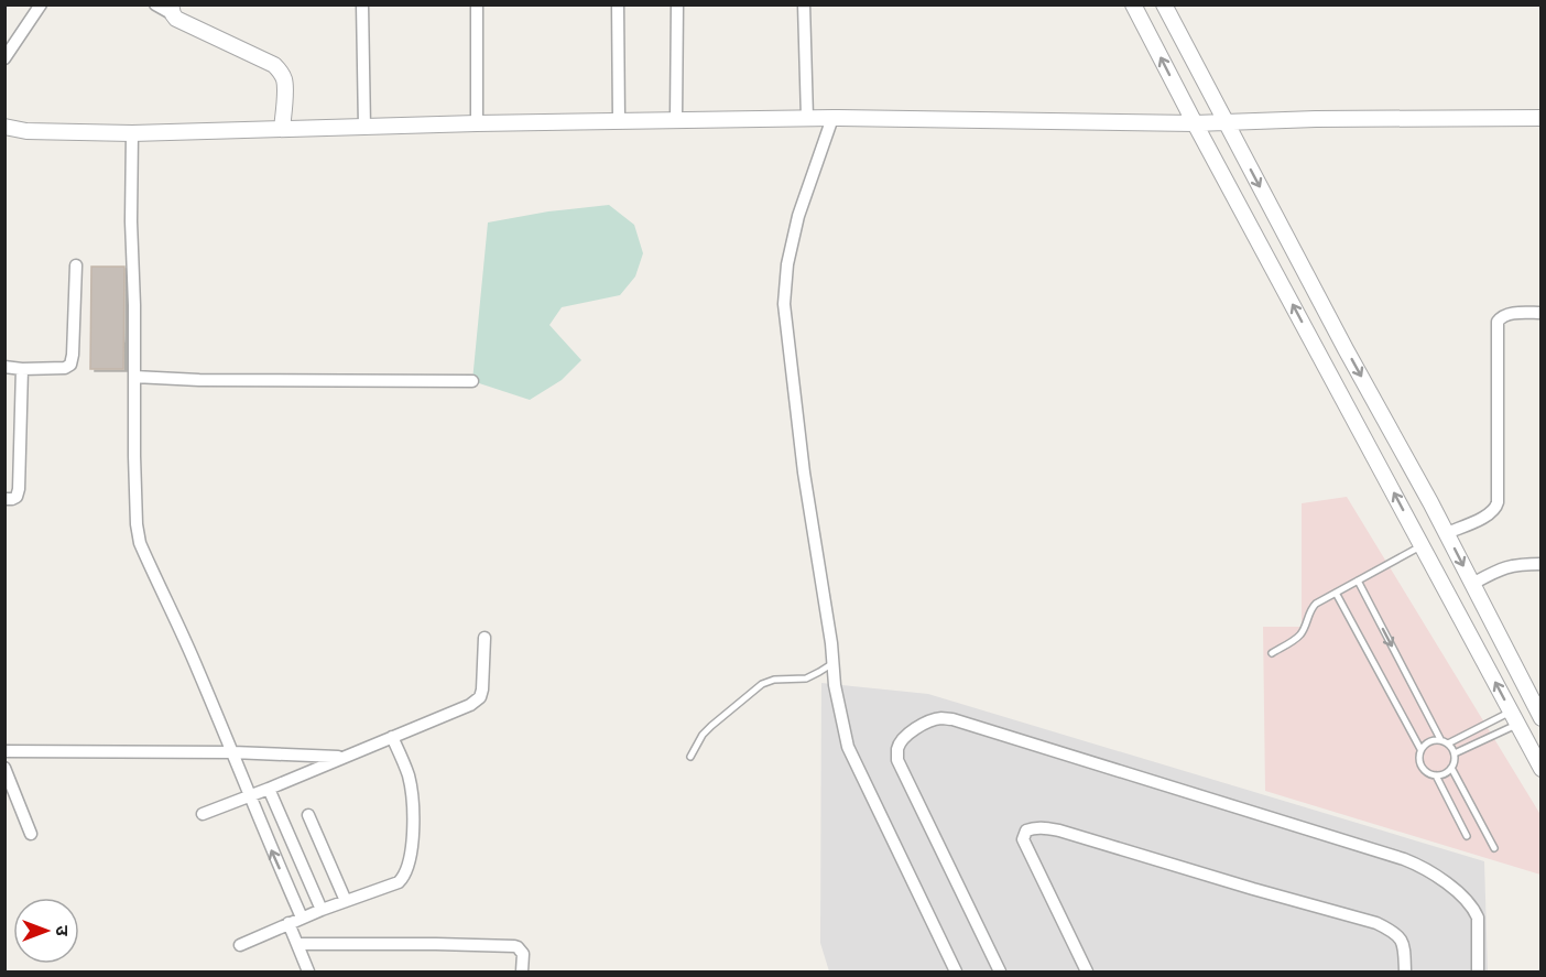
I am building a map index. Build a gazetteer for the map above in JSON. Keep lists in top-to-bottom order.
{
  "north": "right"
}
